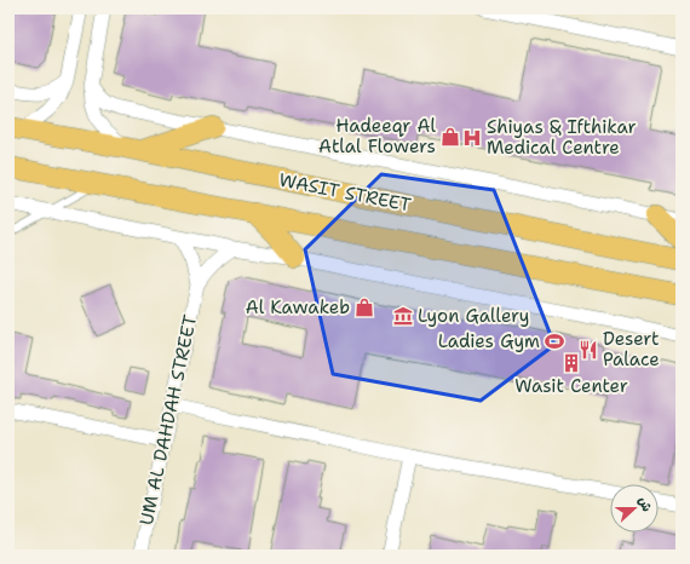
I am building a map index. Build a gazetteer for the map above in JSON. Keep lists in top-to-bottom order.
{
  "streets": {
    "main road": ["WASIT STREET"],
    "street": ["UM AL DAHDAH STREET"]
  },
  "places": {
    "shop": ["Hadeeqr Al Atlal Flowers", "Al Kawakeb"],
    "hospital": ["Shiyas & Ifthikar Medical Centre"],
    "museum": ["Lyon Gallery"],
    "sports": ["Ladies Gym"],
    "restaurant": ["Desert Palace"],
    "building": ["Wasit Center"]
  },
  "north": "right"
}
